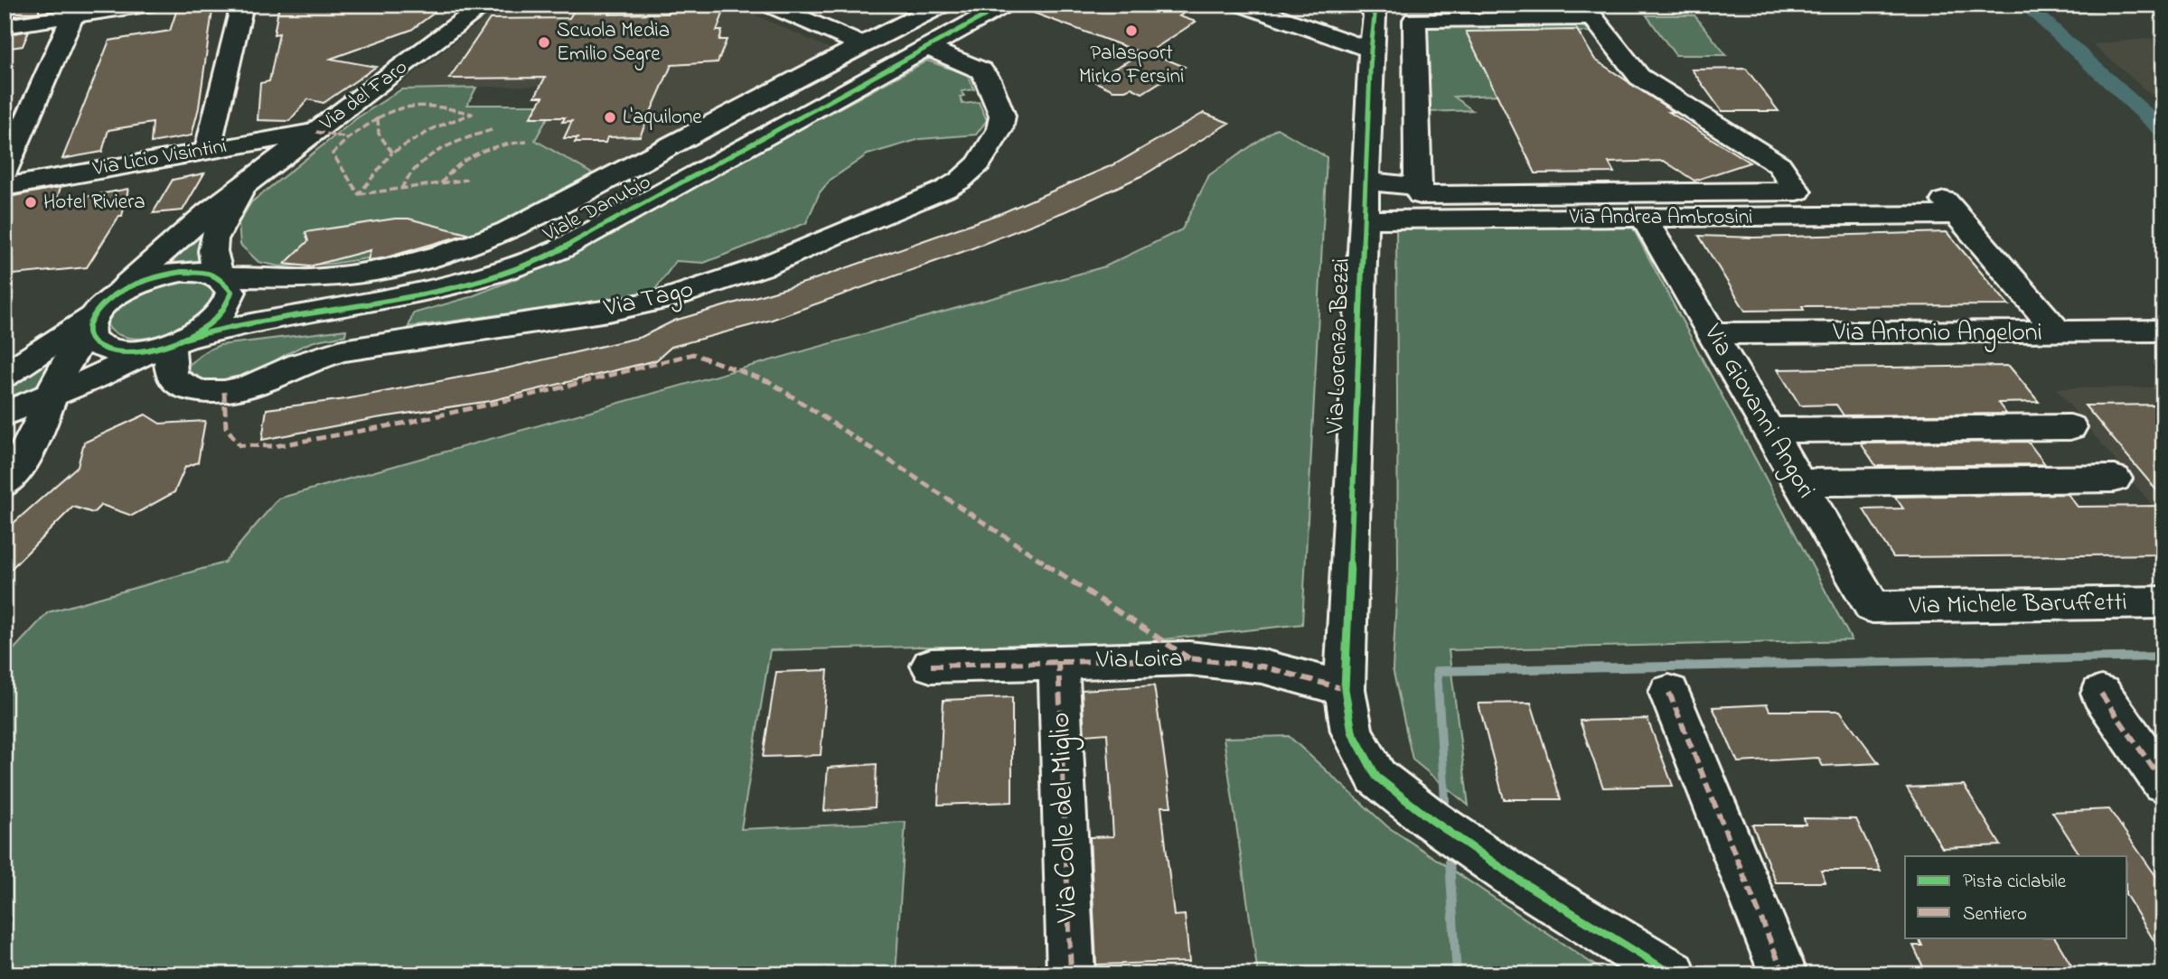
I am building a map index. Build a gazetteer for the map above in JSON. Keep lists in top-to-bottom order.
{
  "streets": {
    "street": [
      "Via del Faro",
      "Via Licio Visintini",
      "Viale Danubio",
      "Via Andrea Ambrosini",
      "Via Tago",
      "Via Antonio Angeloni",
      "Via Lorenzo Bezzi",
      "Via Giovanni Angori",
      "Via Michele Baruffetti",
      "Via Loira",
      "Via Colle del Miglio"
    ]
  },
  "crossings": [
    ["Via del Faro", "Via Licio Visintini"],
    ["Via del Faro", "Viale Danubio"],
    ["Viale Danubio", "Via Tago"],
    ["Via Andrea Ambrosini", "Via Antonio Angeloni"],
    ["Via Andrea Ambrosini", "Via Lorenzo Bezzi"],
    ["Via Andrea Ambrosini", "Via Giovanni Angori"],
    ["Via Antonio Angeloni", "Via Giovanni Angori"],
    ["Via Lorenzo Bezzi", "Via Loira"],
    ["Via Giovanni Angori", "Via Michele Baruffetti"],
    ["Via Loira", "Via Colle del Miglio"]
  ],
  "places": [
    "Palasport Mirko Fersini",
    "Scuola Media Emilio Segre",
    "L'aquilone",
    "Hotel Riviera"
  ],
  "legend": ["Pista ciclabile", "Sentiero"]
}
